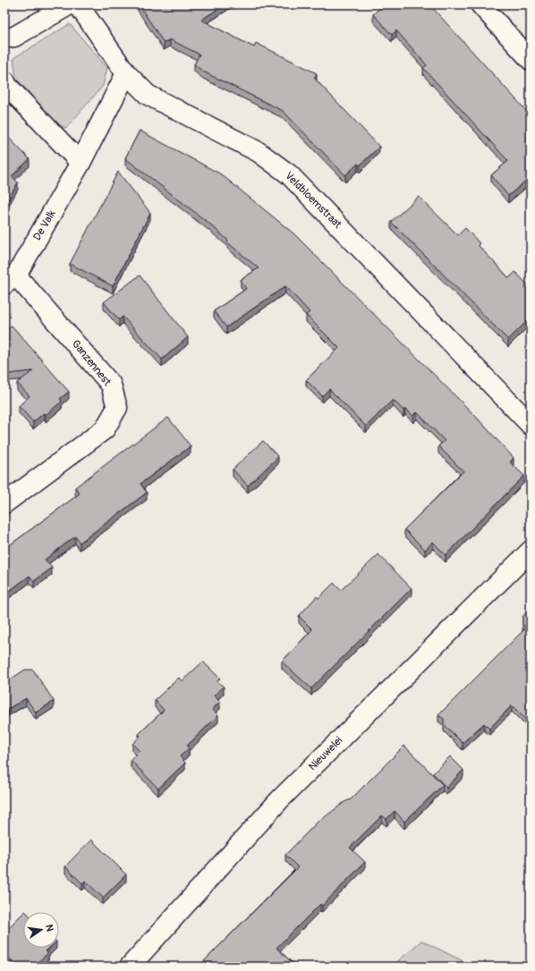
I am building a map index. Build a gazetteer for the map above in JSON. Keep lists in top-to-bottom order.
{
  "streets": {
    "street": [
      "Veldbloemstraat",
      "De Valk",
      "Ganzennest",
      "Nieuwelei"
    ]
  },
  "crossings": [
    ["Veldbloemstraat", "De Valk"],
    ["De Valk", "Ganzennest"]
  ],
  "north": "right"
}
